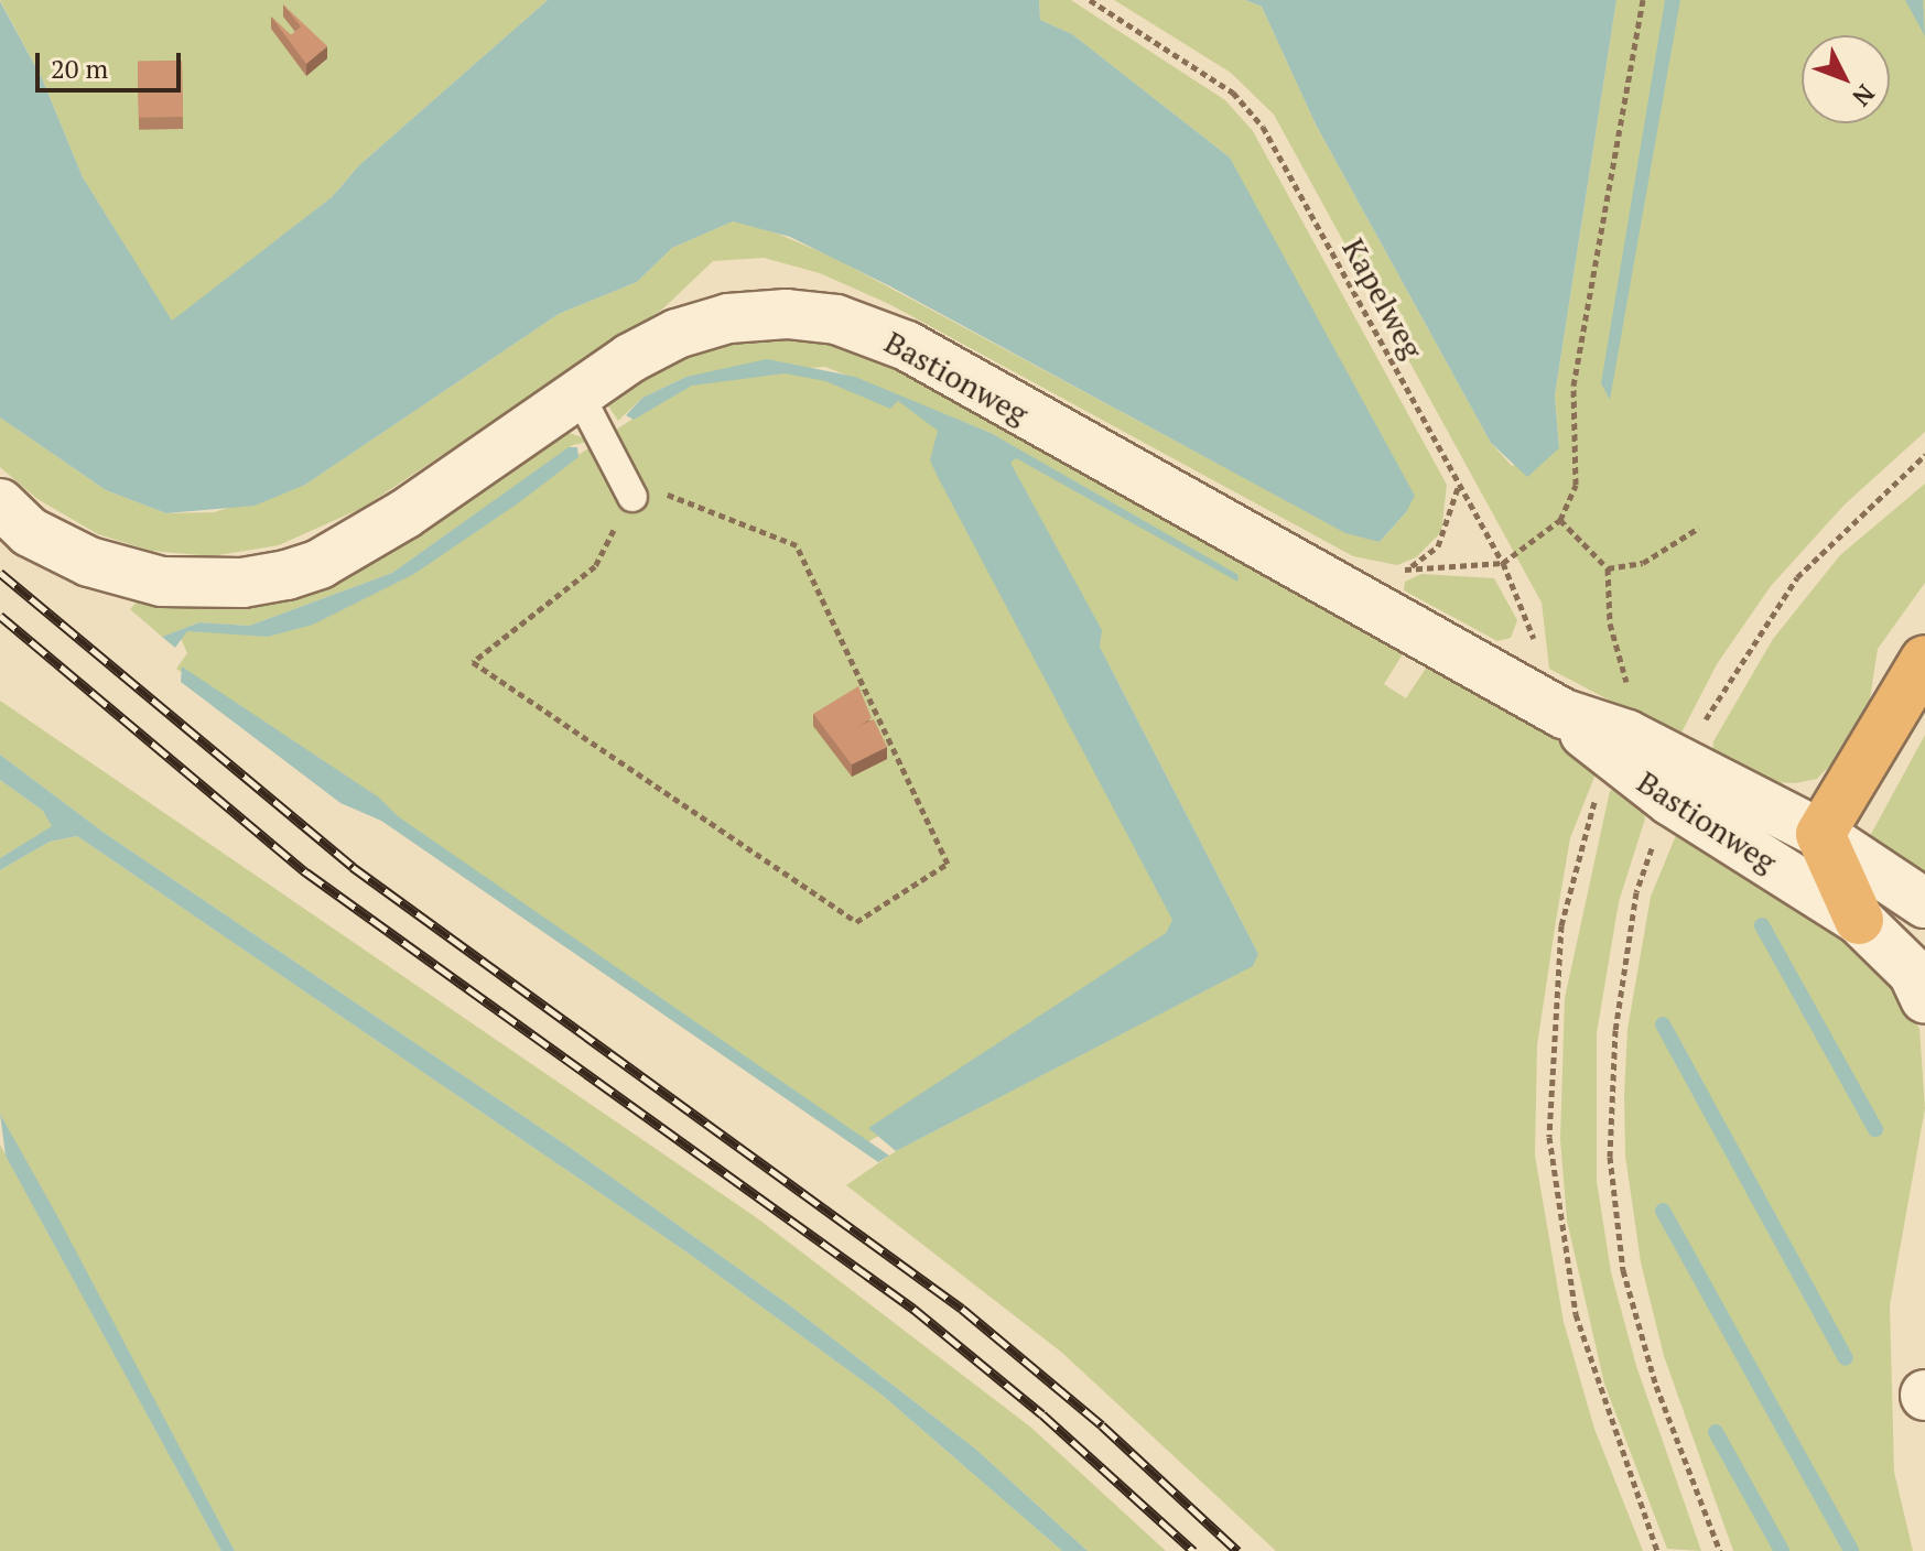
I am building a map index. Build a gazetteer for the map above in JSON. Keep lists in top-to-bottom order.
{
  "streets": {
    "street": ["Bastionweg"],
    "path": ["Kapelweg"]
  },
  "crossings": [
    ["Kapelweg", "Bastionweg"]
  ],
  "scale_bar": "20 m",
  "north": "bottom right"
}
